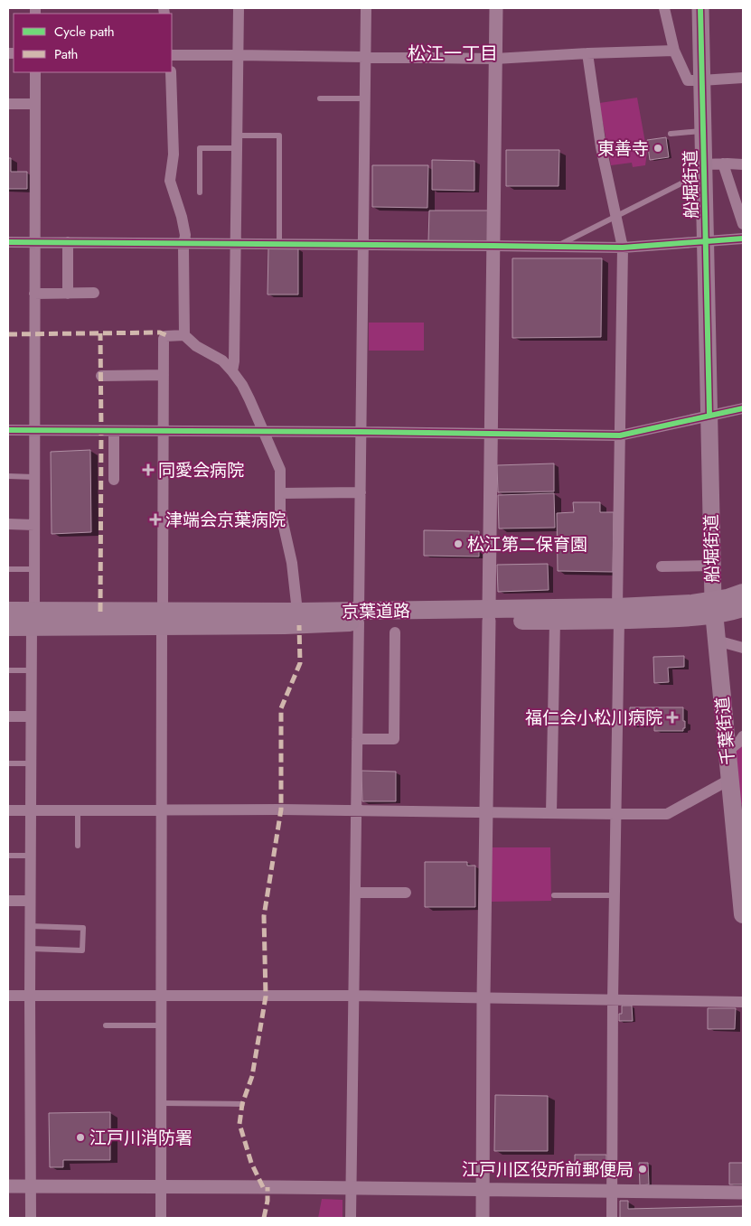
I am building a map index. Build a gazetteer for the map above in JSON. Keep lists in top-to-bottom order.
{
  "streets": {
    "highway": ["京葉道路", "千葉街道"],
    "main road": ["船堀街道"]
  },
  "crossings": [
    ["船堀街道", "京葉道路"],
    ["船堀街道", "千葉街道"],
    ["京葉道路", "千葉街道"]
  ],
  "districts": ["松江一丁目"],
  "places": {
    "other": [
      "東善寺",
      "松江第二保育園",
      "江戸川消防署",
      "江戸川区役所前郵便局"
    ],
    "health": ["同愛会病院", "津端会京葉病院", "福仁会小松川病院"]
  },
  "legend": ["Cycle path", "Path"]
}
